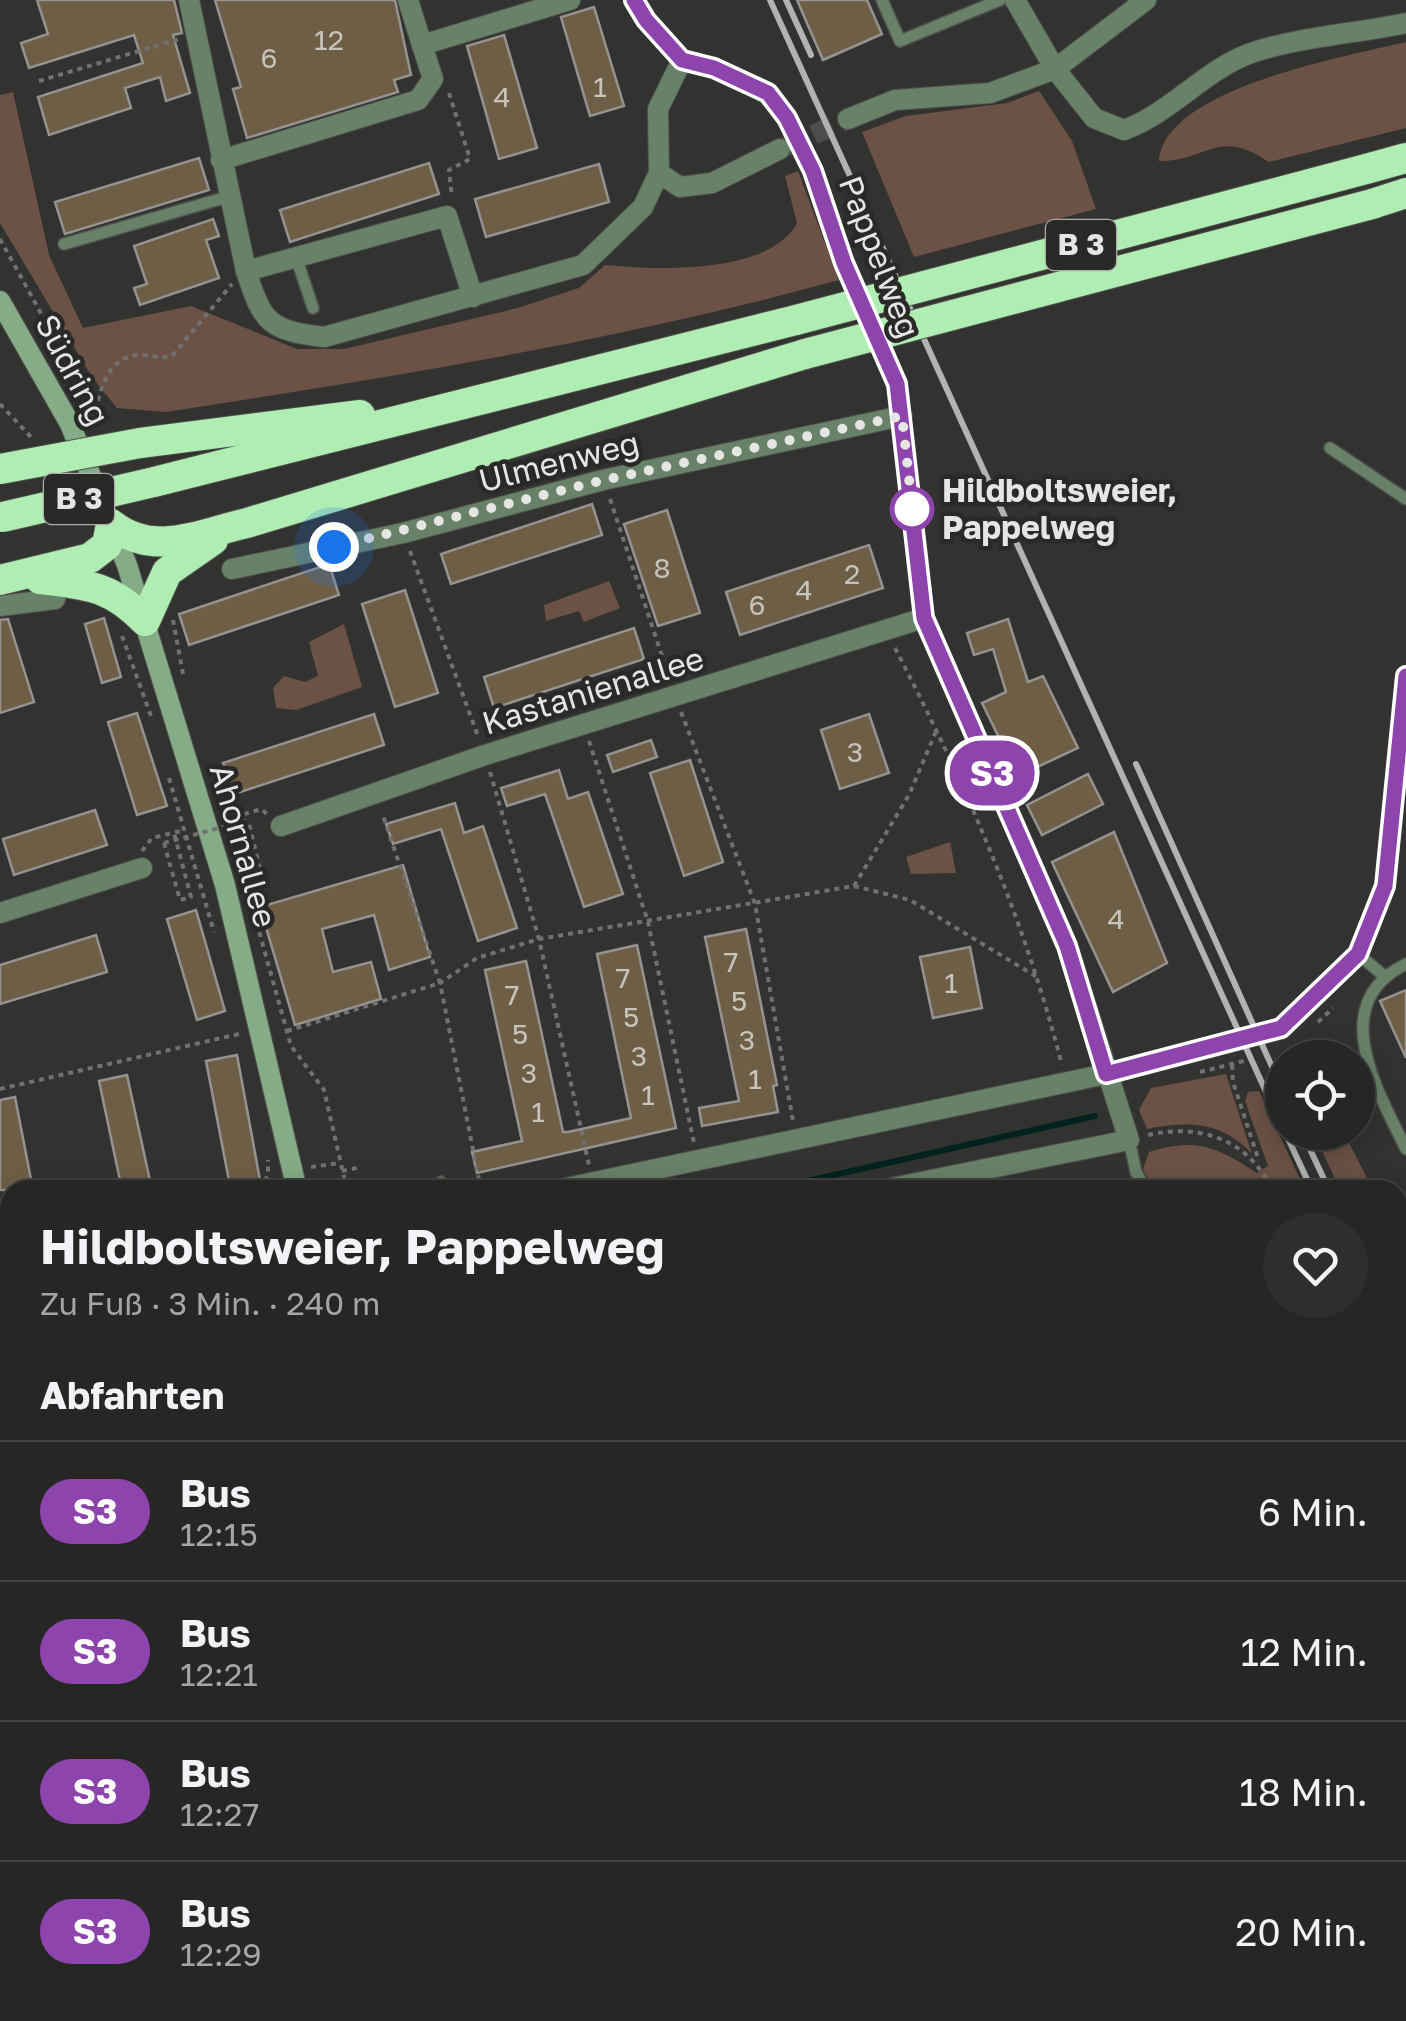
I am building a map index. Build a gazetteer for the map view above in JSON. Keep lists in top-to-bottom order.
{
  "streets": {
    "highway": ["B 3"],
    "street": [
      "Pappelweg",
      "Südring",
      "Ulmenweg",
      "Kastanienallee",
      "Ahornallee"
    ]
  },
  "crossings": [
    ["Pappelweg", "Ulmenweg"],
    ["Pappelweg", "Kastanienallee"],
    ["Südring", "Ahornallee"]
  ],
  "places": ["Hildboltsweier, Pappelweg"],
  "lines": ["bus line S3"],
  "house_numbers": [
    "12",
    "6",
    "1",
    "4",
    "8",
    "2",
    "4",
    "6",
    "3",
    "4",
    "7",
    "7",
    "1",
    "7",
    "5",
    "5",
    "5",
    "3",
    "3",
    "3",
    "1",
    "1",
    "1"
  ],
  "page": {
    "on_map": "S3",
    "heading": [
      ["Hildboltsweier, Pappelweg", "Zu Fuß · 3 Min. · 240 m"],
      "Abfahrten"
    ],
    "list": [
      {
        "mark": "S3",
        "name": "Bus",
        "note": "12:15",
        "value": "6 Min."
      },
      {
        "mark": "S3",
        "name": "Bus",
        "note": "12:21",
        "value": "12 Min."
      },
      {
        "mark": "S3",
        "name": "Bus",
        "note": "12:27",
        "value": "18 Min."
      },
      {
        "mark": "S3",
        "name": "Bus",
        "note": "12:29",
        "value": "20 Min."
      }
    ]
  }
}
